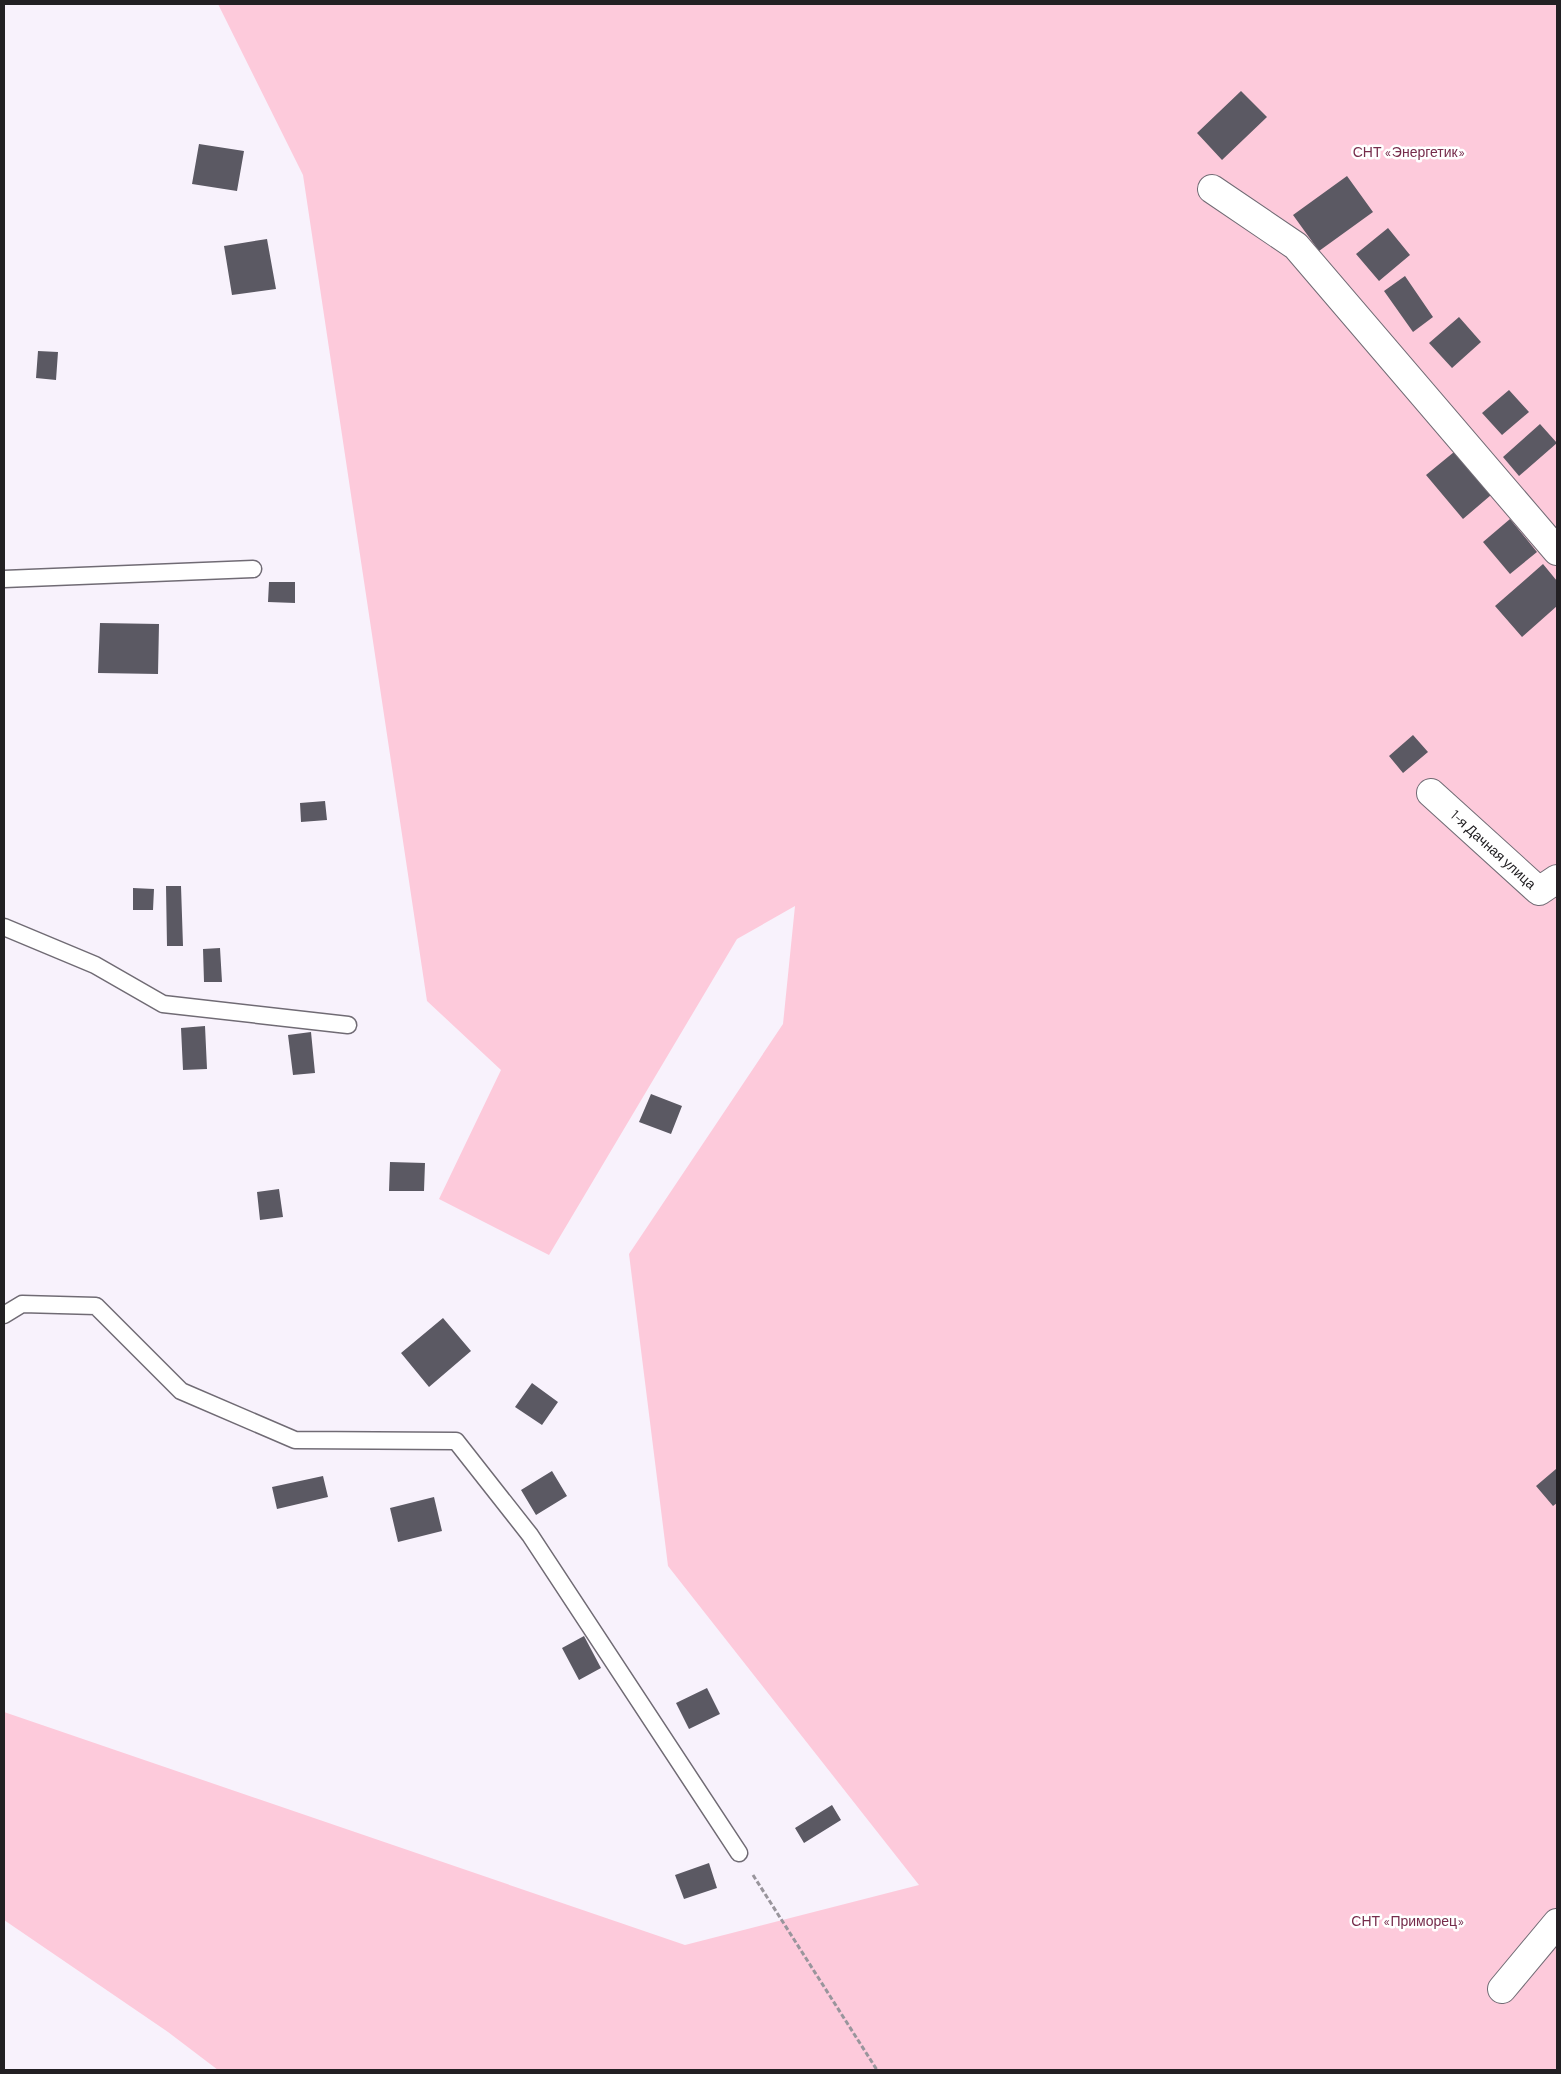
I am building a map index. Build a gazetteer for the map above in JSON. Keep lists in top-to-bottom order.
{
  "streets": {
    "street": ["1-я Дачная улица"]
  },
  "parks": ["СНТ «Энергетик»", "СНТ «Приморец»"]
}
